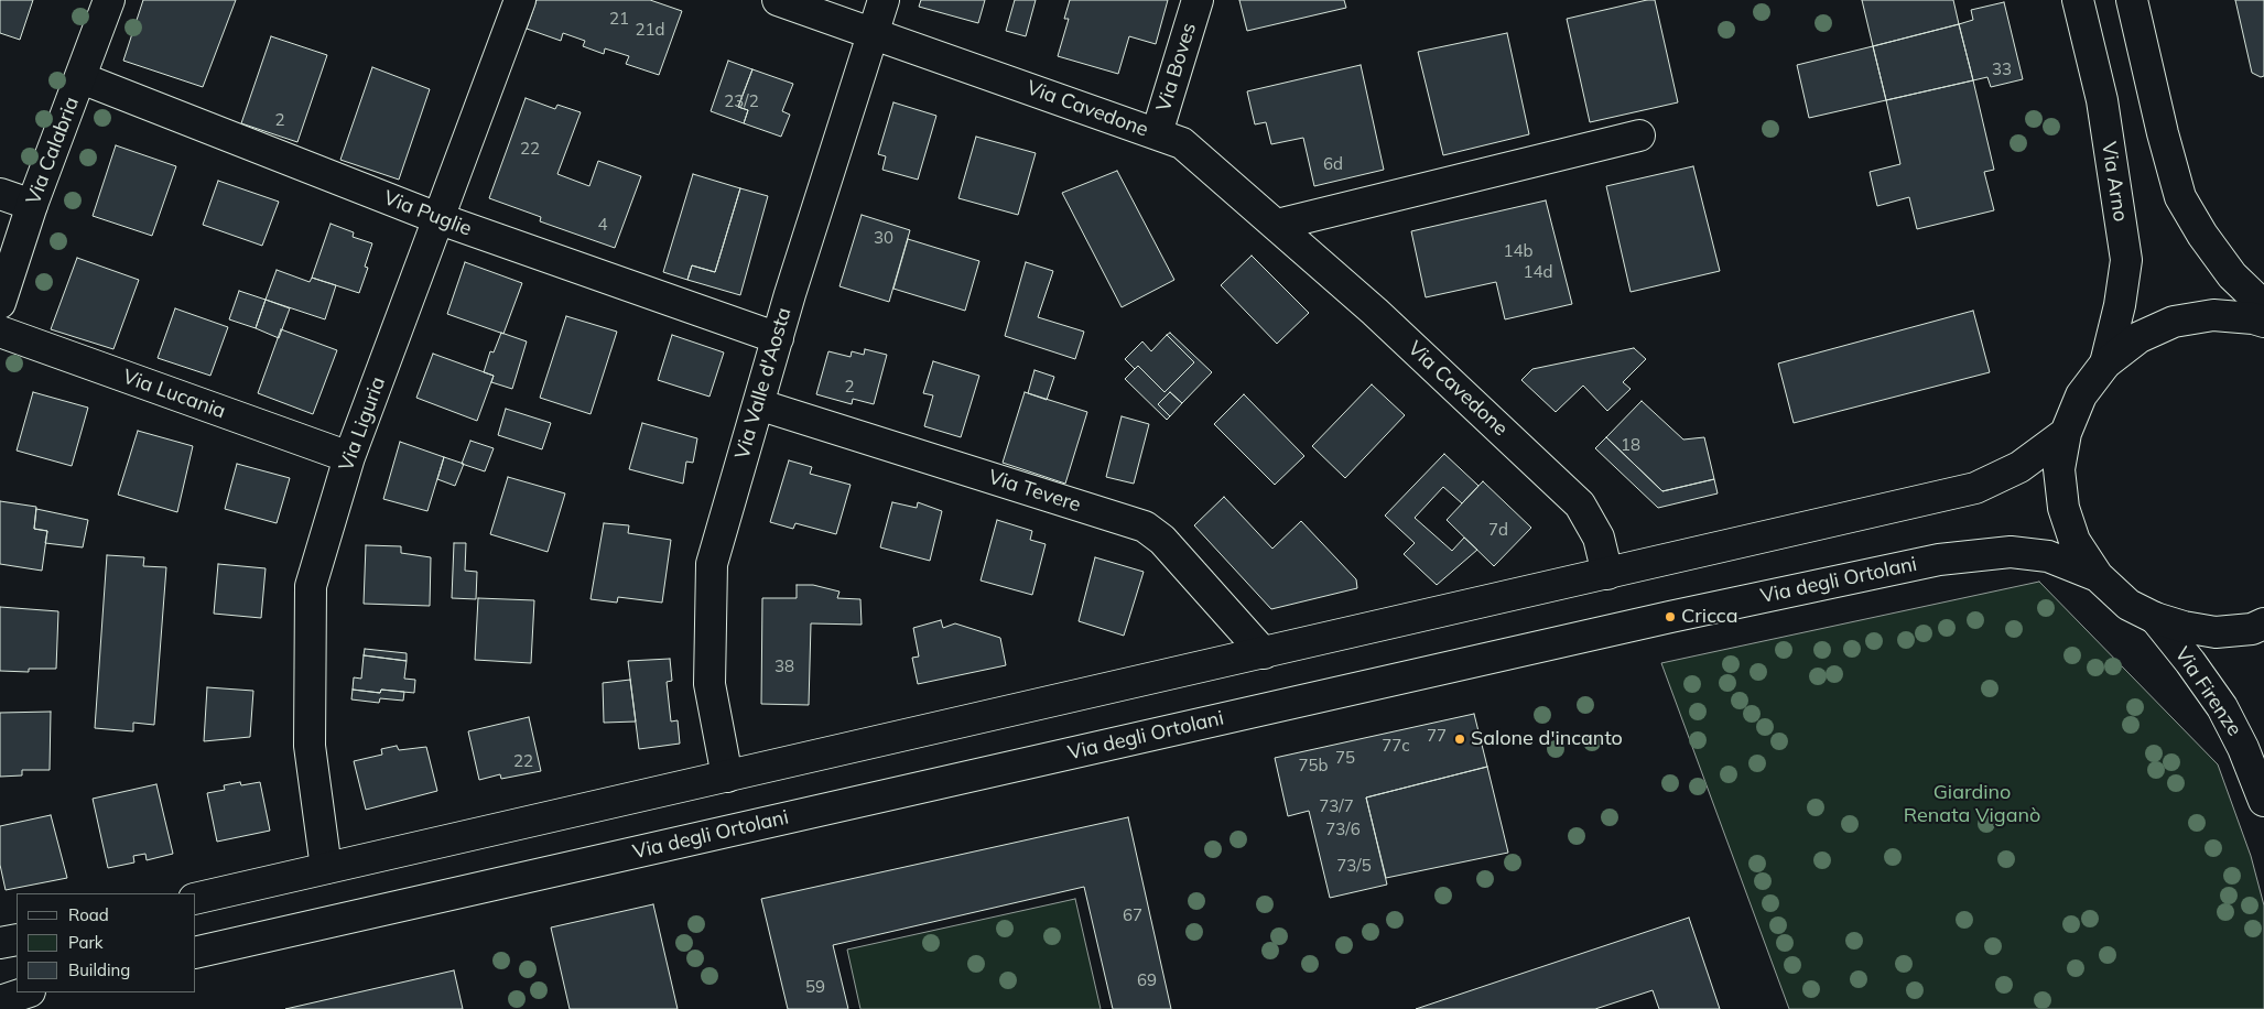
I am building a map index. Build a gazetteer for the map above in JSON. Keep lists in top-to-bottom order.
{
  "streets": {
    "street": [
      "Via Boves",
      "Via Cavedone",
      "Via Calabria",
      "Via Arno",
      "Via Puglie",
      "Via Valle d'Aosta",
      "Via Lucania",
      "Via Liguria",
      "Via Tevere",
      "Via degli Ortolani",
      "Via Firenze"
    ]
  },
  "crossings": [
    ["Via Boves", "Via Cavedone"],
    ["Via Cavedone", "Via Valle d'Aosta"],
    ["Via Calabria", "Via Puglie"],
    ["Via Puglie", "Via Valle d'Aosta"],
    ["Via Puglie", "Via Liguria"],
    ["Via Valle d'Aosta", "Via Tevere"],
    ["Via Lucania", "Via Liguria"]
  ],
  "parks": ["Giardino Renata Viganò"],
  "places": ["Cricca", "Salone d'incanto"],
  "house_numbers": [
    "21",
    "21d",
    "33",
    "23/2",
    "2",
    "22",
    "6d",
    "4",
    "30",
    "14b",
    "14d",
    "2",
    "18",
    "7d",
    "38",
    "77",
    "77c",
    "75",
    "22",
    "75b",
    "73/7",
    "73/6",
    "73/5",
    "67",
    "69",
    "59"
  ],
  "legend": ["Road", "Park", "Building"]
}
